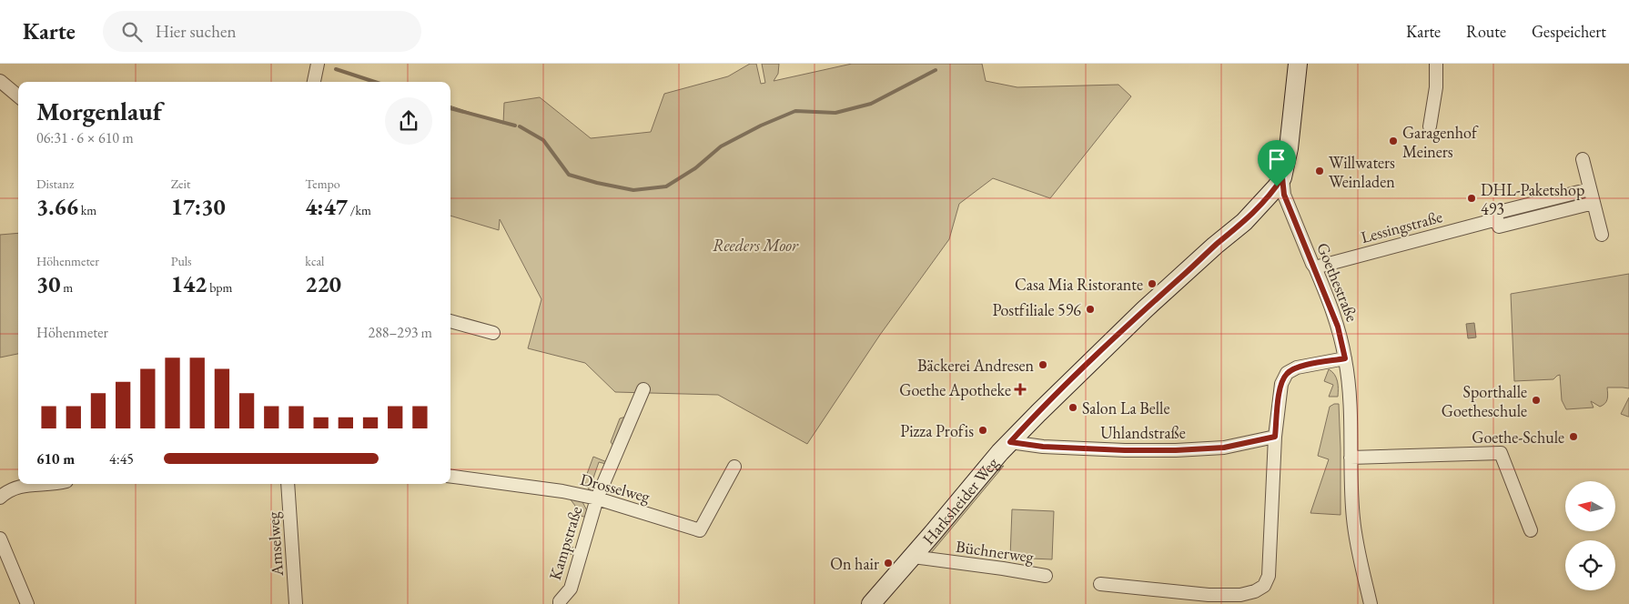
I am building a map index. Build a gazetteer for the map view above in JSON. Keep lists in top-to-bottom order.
{
  "streets": {
    "main road": ["Harksheider Weg"],
    "street": [
      "Lessingstraße",
      "Goethestraße",
      "Uhlandstraße",
      "Drosselweg",
      "Kampstraße",
      "Amselweg",
      "Büchnerweg"
    ]
  },
  "crossings": [
    ["Lessingstraße", "Goethestraße"],
    ["Goethestraße", "Harksheider Weg"],
    ["Uhlandstraße", "Harksheider Weg"],
    ["Drosselweg", "Kampstraße"],
    ["Harksheider Weg", "Büchnerweg"]
  ],
  "parks": ["Reeders Moor"],
  "places": {
    "other": [
      "Garagenhof Meiners",
      "Willwaters Weinladen",
      "DHL-Paketshop 493",
      "Casa Mia Ristorante",
      "Postfiliale 596",
      "Bäckerei Andresen",
      "Sporthalle Goetheschule",
      "Salon La Belle",
      "Pizza Profis",
      "Goethe-Schule",
      "On hair"
    ],
    "health": ["Goethe Apotheke"]
  },
  "north": "left",
  "page": {
    "header": "Karte",
    "search": "Hier suchen",
    "nav": ["Karte", "Route", "Gespeichert"],
    "heading": ["Morgenlauf", "06:31 · 6 × 610 m"],
    "stats": [
      ["Distanz", "3.66 km"],
      ["Zeit", "17:30"],
      ["Tempo", "4:47 /km"],
      ["Höhenmeter", "30 m"],
      ["Puls", "142 bpm"],
      ["kcal", "220"]
    ],
    "chart": ["Höhenmeter", "288–293 m"],
    "list": [
      {
        "name": "610 m",
        "note": "4:45"
      }
    ]
  }
}
